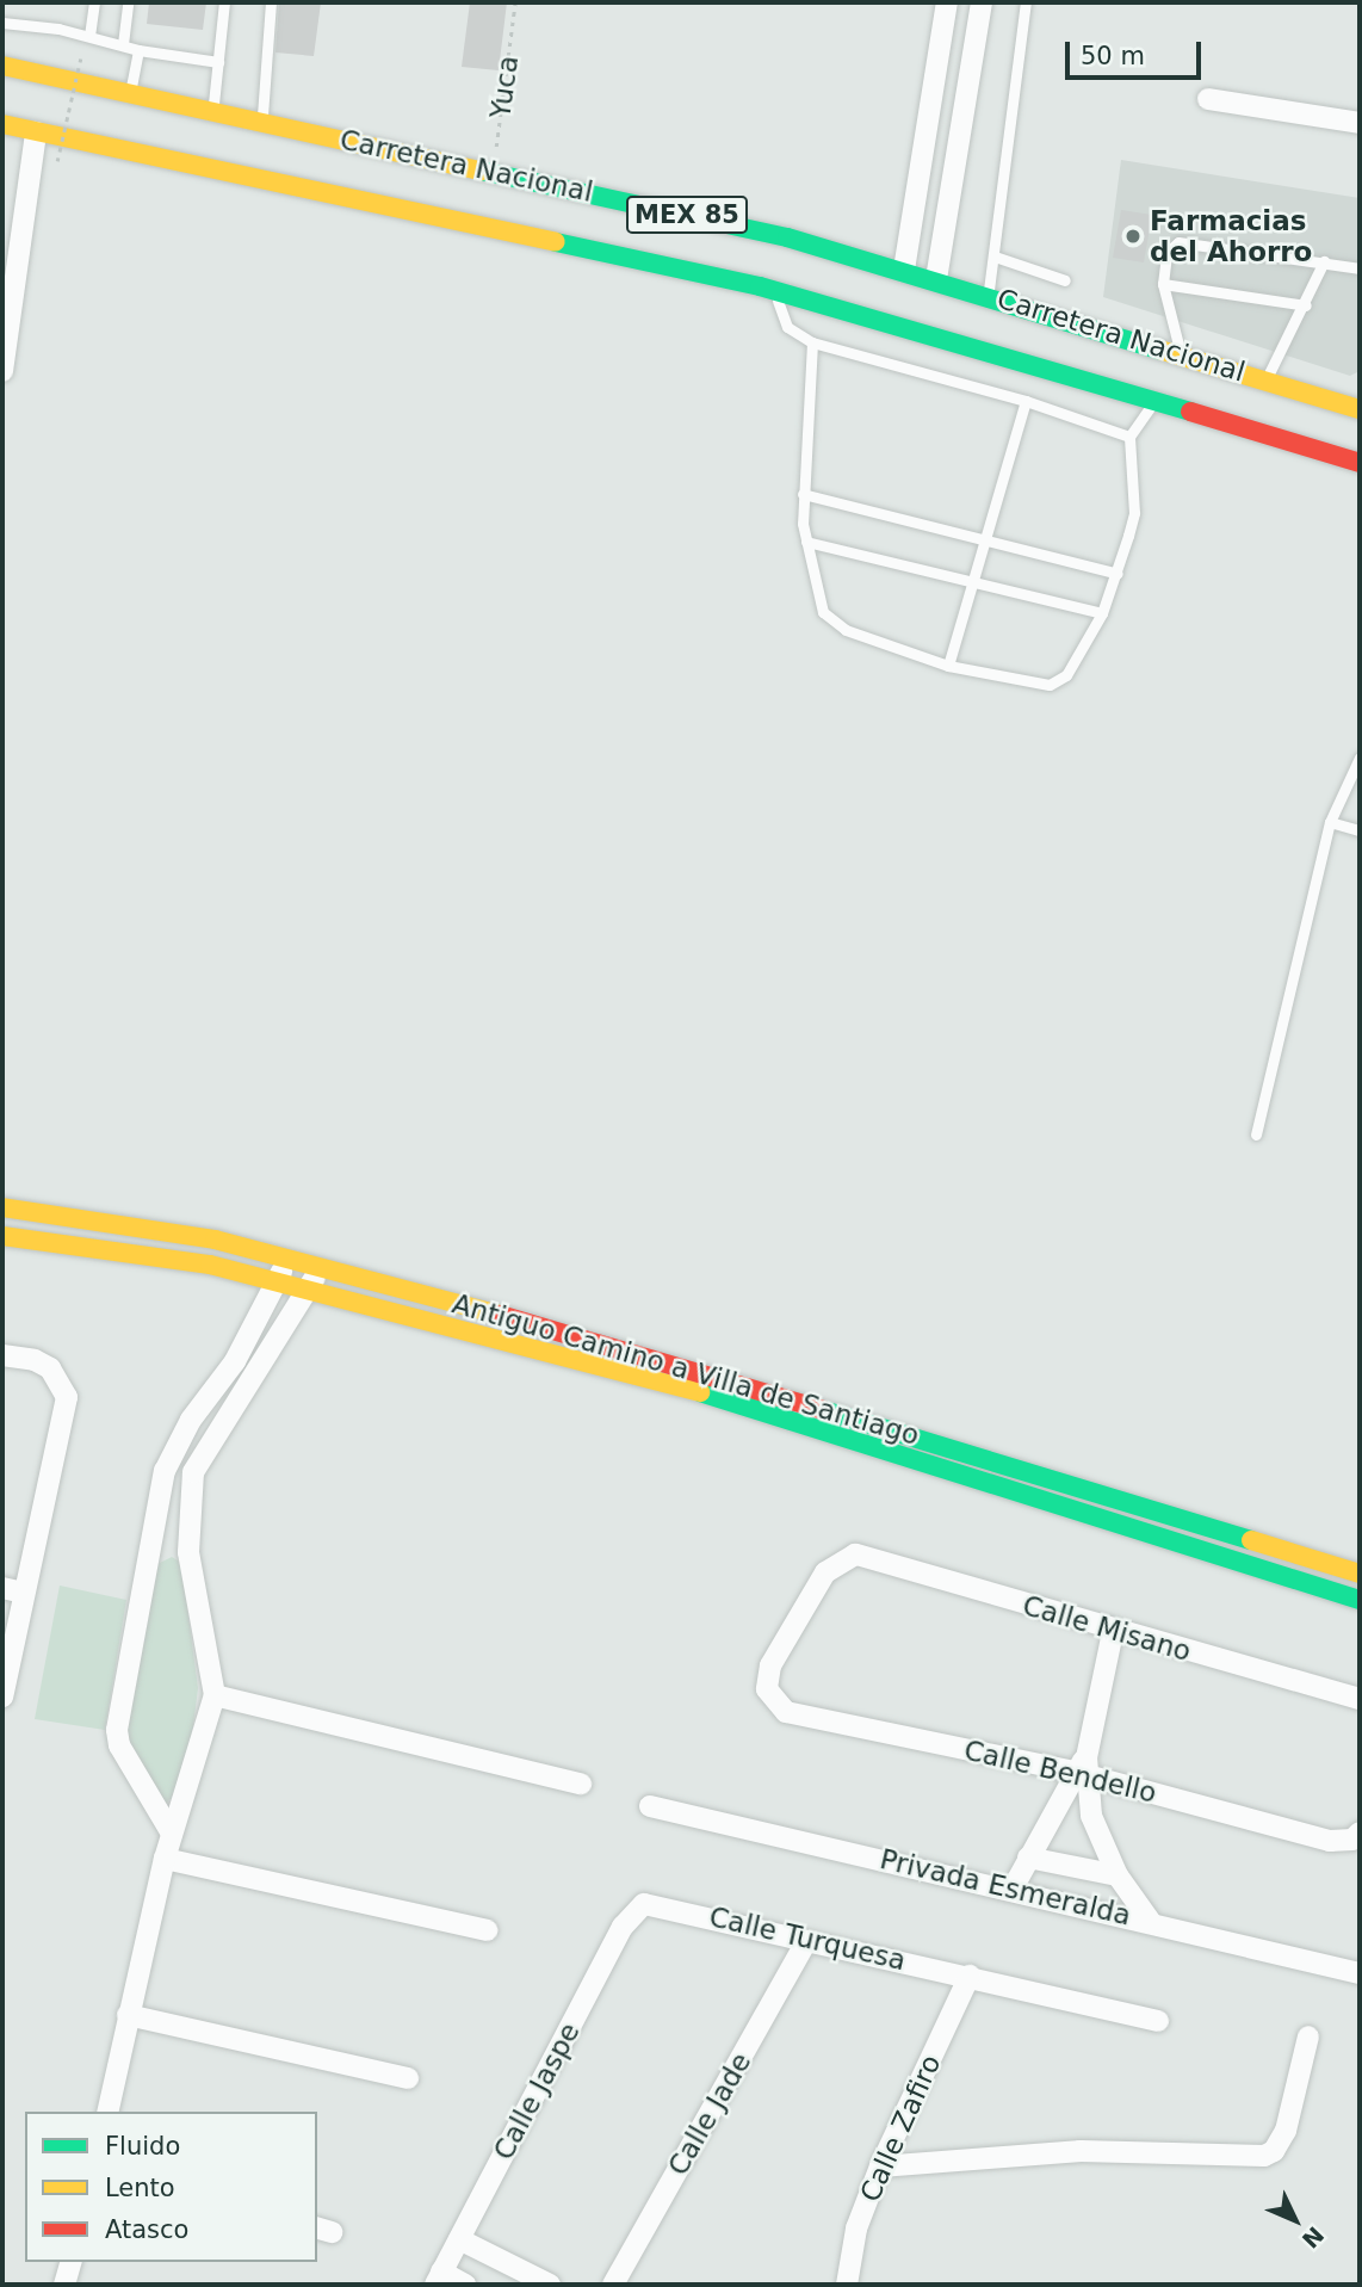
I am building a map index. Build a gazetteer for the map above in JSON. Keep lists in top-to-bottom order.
{
  "streets": {
    "main road": ["Carretera Nacional", "MEX 85", "Antiguo Camino a Villa de Santiago"],
    "street": [
      "Calle Misano",
      "Calle Bendello",
      "Privada Esmeralda",
      "Calle Turquesa",
      "Calle Jaspe",
      "Calle Jade",
      "Calle Zafiro"
    ],
    "path": ["Yuca"]
  },
  "crossings": [
    ["Yuca", "Carretera Nacional"],
    ["Calle Misano", "Calle Bendello"],
    ["Calle Turquesa", "Calle Jaspe"],
    ["Calle Turquesa", "Calle Jade"],
    ["Calle Turquesa", "Calle Zafiro"]
  ],
  "places": ["Farmacias del Ahorro"],
  "legend": ["Fluido", "Lento", "Atasco"],
  "scale_bar": "50 m",
  "north": "bottom right"
}
